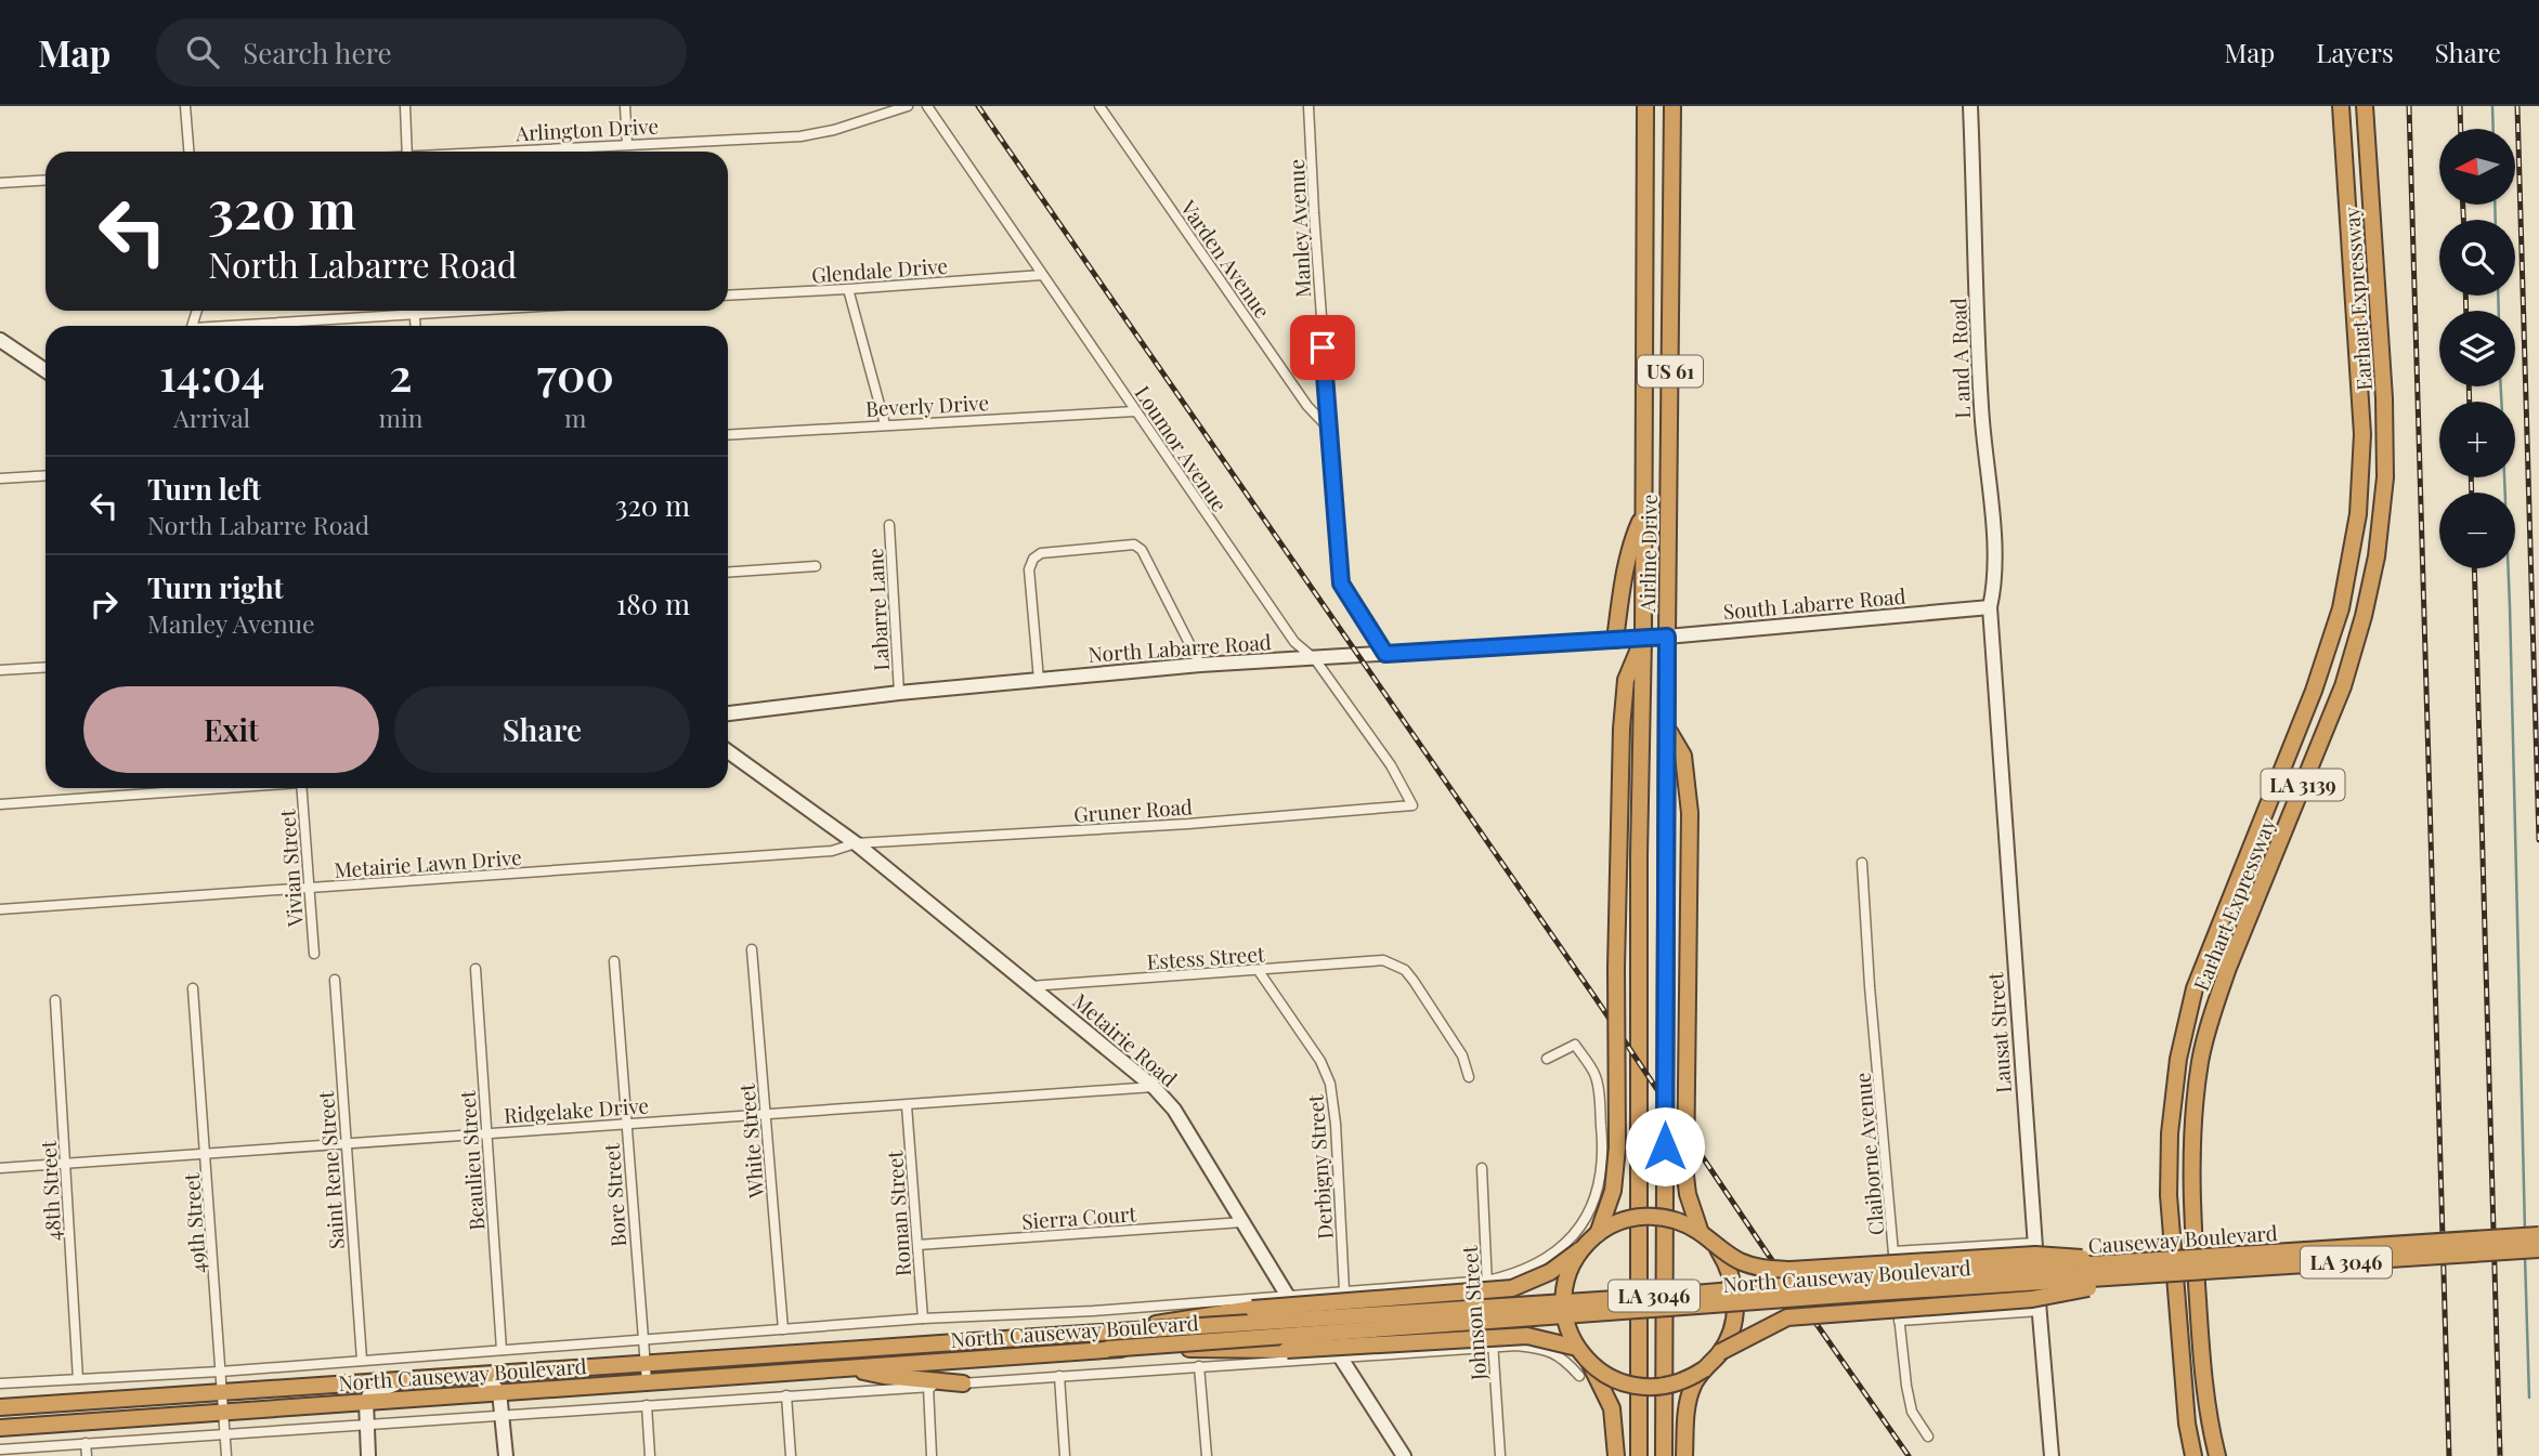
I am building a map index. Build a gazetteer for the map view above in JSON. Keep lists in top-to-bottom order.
{
  "streets": {
    "highway": [
      "Earhart Expressway",
      "US 61",
      "Airline Drive",
      "LA 3139",
      "Causeway Boulevard",
      "LA 3046",
      "North Causeway Boulevard"
    ],
    "street": [
      "Arlington Drive",
      "Manley Avenue",
      "Varden Avenue",
      "Glendale Drive",
      "L and A Road",
      "Beverly Drive",
      "Loumor Avenue",
      "South Labarre Road",
      "Labarre Lane",
      "North Labarre Road",
      "Gruner Road",
      "Metairie Lawn Drive",
      "Vivian Street",
      "Estess Street",
      "Lausat Street",
      "Metairie Road",
      "Ridgelake Drive",
      "White Street",
      "Claiborne Avenue",
      "Beaulieu Street",
      "Derbigny Street",
      "Saint Rene Street",
      "48th Street",
      "Bore Street",
      "Roman Street",
      "Sierra Court",
      "49th Street",
      "Johnson Street"
    ]
  },
  "crossings": [
    ["Manley Avenue", "Varden Avenue"],
    ["Manley Avenue", "North Labarre Road"],
    ["Glendale Drive", "Loumor Avenue"],
    ["L and A Road", "South Labarre Road"],
    ["L and A Road", "Lausat Street"],
    ["Beverly Drive", "Loumor Avenue"],
    ["Loumor Avenue", "North Labarre Road"],
    ["Loumor Avenue", "Gruner Road"],
    ["Airline Drive", "South Labarre Road"],
    ["Airline Drive", "North Labarre Road"],
    ["South Labarre Road", "North Labarre Road"],
    ["South Labarre Road", "Lausat Street"],
    ["Labarre Lane", "North Labarre Road"],
    ["Gruner Road", "Metairie Lawn Drive"],
    ["Gruner Road", "Metairie Road"],
    ["Metairie Lawn Drive", "Vivian Street"],
    ["Metairie Lawn Drive", "Metairie Road"],
    ["Estess Street", "Metairie Road"],
    ["Estess Street", "Derbigny Street"],
    ["Metairie Road", "Ridgelake Drive"],
    ["Metairie Road", "Sierra Court"],
    ["Metairie Road", "North Causeway Boulevard"],
    ["Ridgelake Drive", "White Street"],
    ["Ridgelake Drive", "Beaulieu Street"],
    ["Ridgelake Drive", "Saint Rene Street"],
    ["Ridgelake Drive", "48th Street"],
    ["Ridgelake Drive", "Bore Street"],
    ["Ridgelake Drive", "Roman Street"],
    ["Ridgelake Drive", "49th Street"],
    ["White Street", "North Causeway Boulevard"],
    ["Beaulieu Street", "North Causeway Boulevard"],
    ["Derbigny Street", "North Causeway Boulevard"],
    ["Saint Rene Street", "North Causeway Boulevard"],
    ["48th Street", "North Causeway Boulevard"],
    ["Bore Street", "North Causeway Boulevard"],
    ["Roman Street", "Sierra Court"],
    ["Roman Street", "North Causeway Boulevard"],
    ["49th Street", "North Causeway Boulevard"],
    ["Causeway Boulevard", "North Causeway Boulevard"],
    ["North Causeway Boulevard", "Johnson Street"]
  ],
  "north": "left",
  "page": {
    "header": "Map",
    "search": "Search here",
    "nav": ["Map", "Layers", "Share"],
    "map_buttons": ["+", "−"],
    "turn": ["320 m", "North Labarre Road"],
    "eta": [
      "14:04",
      "Arrival",
      "2",
      "min",
      "700",
      "m"
    ],
    "list": [
      {
        "name": "Turn left",
        "note": "North Labarre Road",
        "value": "320 m"
      },
      {
        "name": "Turn right",
        "note": "Manley Avenue",
        "value": "180 m"
      }
    ],
    "buttons": ["Exit", "Share"]
  }
}
